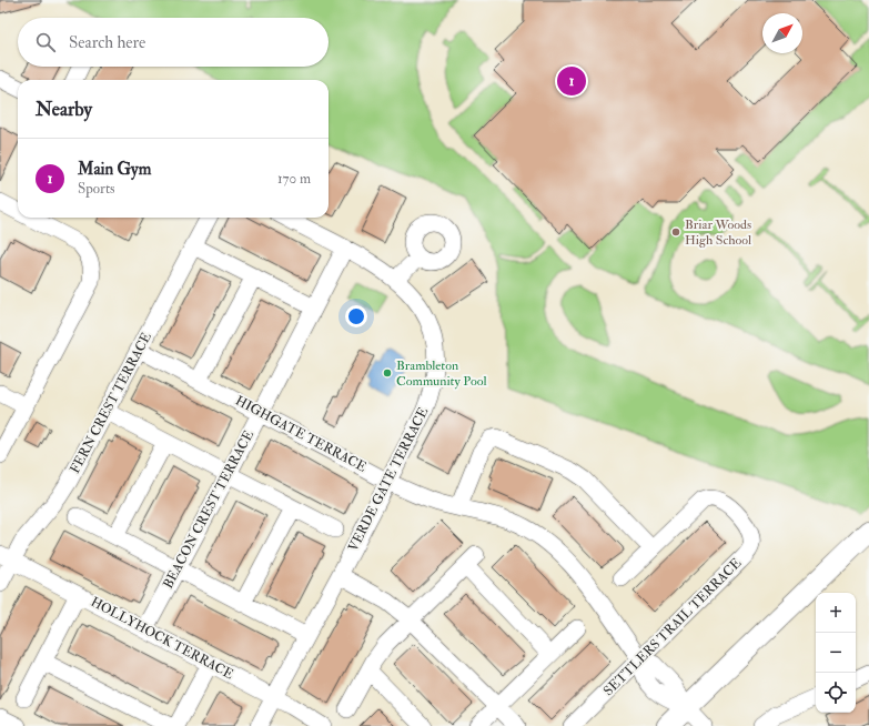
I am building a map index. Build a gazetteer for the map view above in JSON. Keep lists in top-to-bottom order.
{
  "streets": {
    "street": [
      "FERN CREST TERRACE",
      "HIGHGATE TERRACE",
      "VERDE GATE TERRACE",
      "BEACON CREST TERRACE",
      "SETTLERS TRAIL TERRACE",
      "HOLLYHOCK TERRACE"
    ]
  },
  "crossings": [
    ["FERN CREST TERRACE", "HIGHGATE TERRACE"],
    ["FERN CREST TERRACE", "HOLLYHOCK TERRACE"],
    ["HIGHGATE TERRACE", "VERDE GATE TERRACE"],
    ["HIGHGATE TERRACE", "BEACON CREST TERRACE"],
    ["HIGHGATE TERRACE", "SETTLERS TRAIL TERRACE"],
    ["VERDE GATE TERRACE", "BEACON CREST TERRACE"],
    ["VERDE GATE TERRACE", "HOLLYHOCK TERRACE"],
    ["BEACON CREST TERRACE", "HOLLYHOCK TERRACE"]
  ],
  "places": ["Briar Woods High School", "Brambleton Community Pool"],
  "north": "top right",
  "page": {
    "search": "Search here",
    "pins": "1",
    "heading": "Nearby",
    "list": [
      {
        "mark": "1",
        "name": "Main Gym",
        "note": "Sports",
        "value": "170 m"
      }
    ],
    "map_buttons": ["+", "−"]
  }
}
